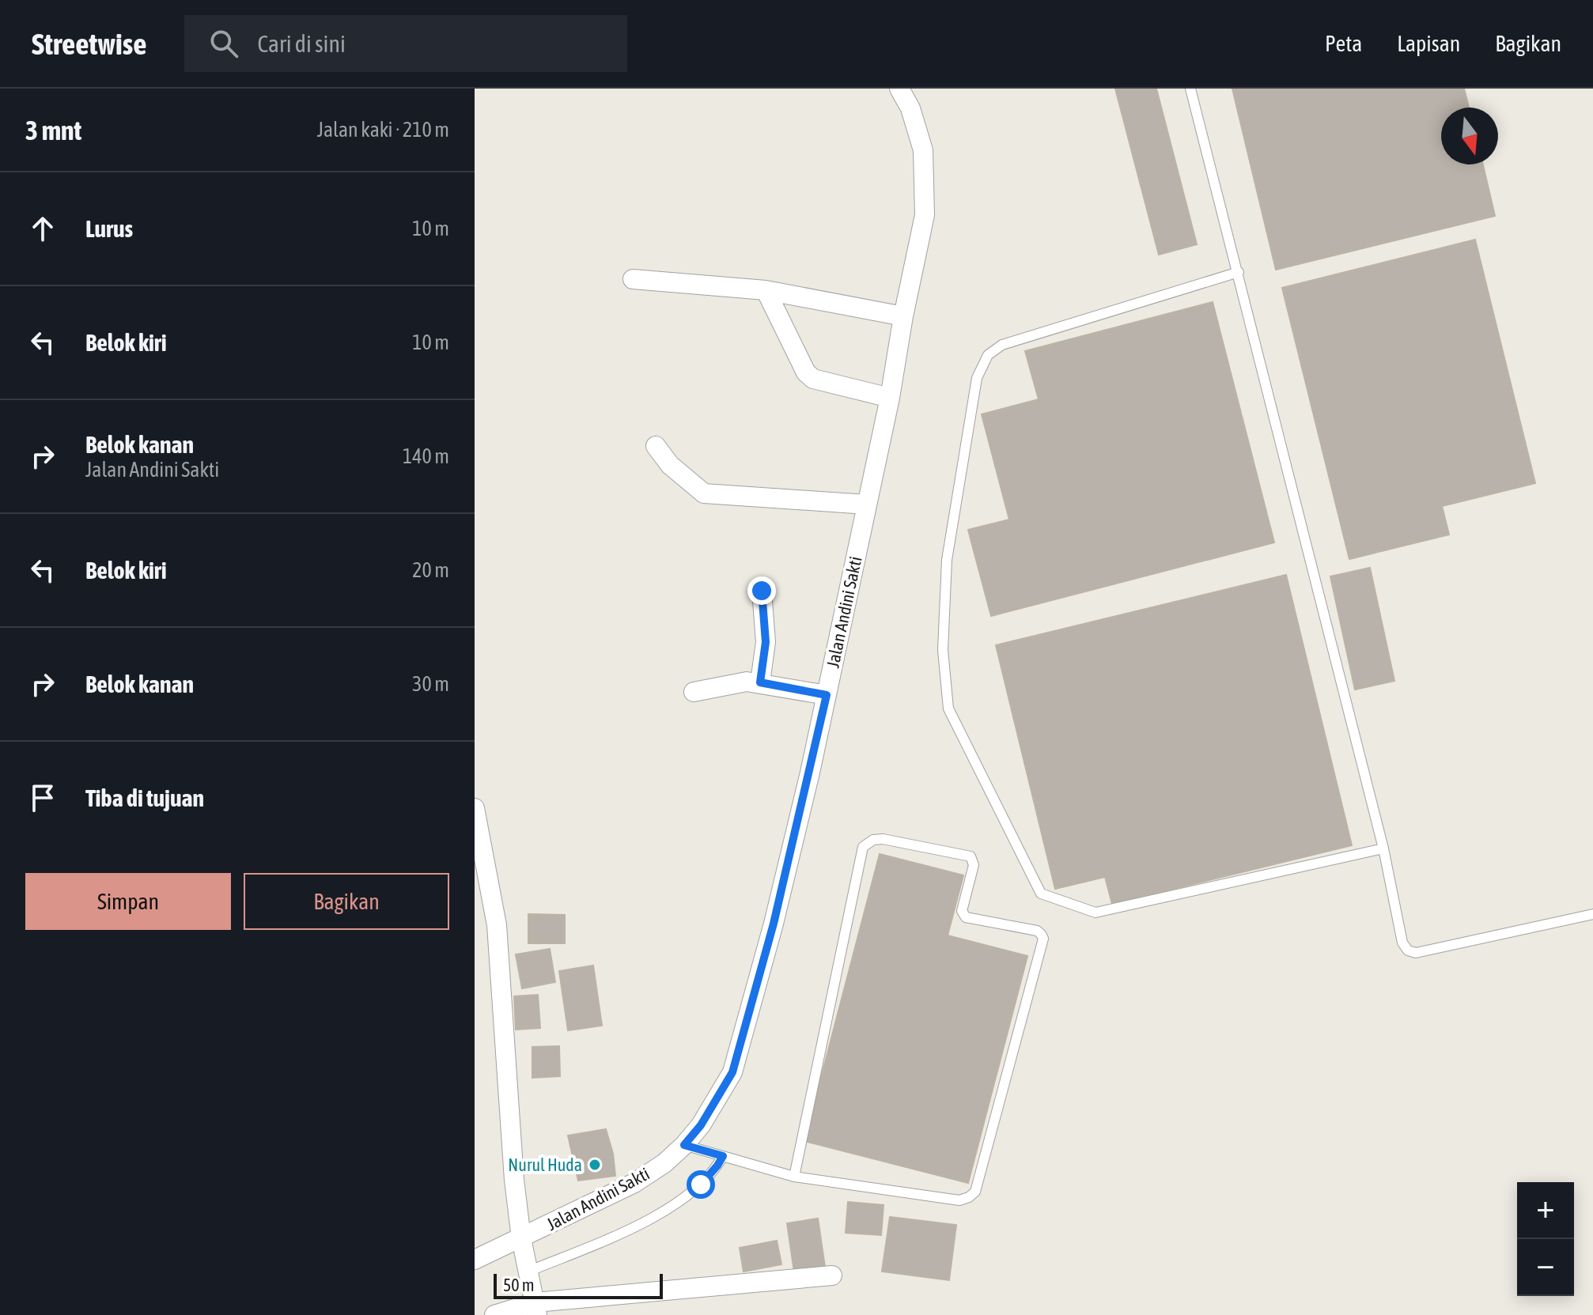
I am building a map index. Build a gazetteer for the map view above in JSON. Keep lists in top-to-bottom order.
{
  "streets": {
    "street": ["Jalan Andini Sakti"]
  },
  "places": ["Nurul Huda"],
  "scale_bar": "50 m",
  "north": "bottom",
  "page": {
    "header": "Streetwise",
    "search": "Cari di sini",
    "nav": ["Peta", "Lapisan", "Bagikan"],
    "heading": ["3 mnt", "Jalan kaki · 210 m"],
    "list": [
      ["Lurus", "10 m"],
      ["Belok kiri", "10 m"],
      ["Belok kanan", "Jalan Andini Sakti", "140 m"],
      ["Belok kiri", "20 m"],
      ["Belok kanan", "30 m"],
      "Tiba di tujuan"
    ],
    "buttons": ["Simpan", "Bagikan"],
    "map_buttons": ["+", "−"],
    "scale": "50 m"
  }
}
